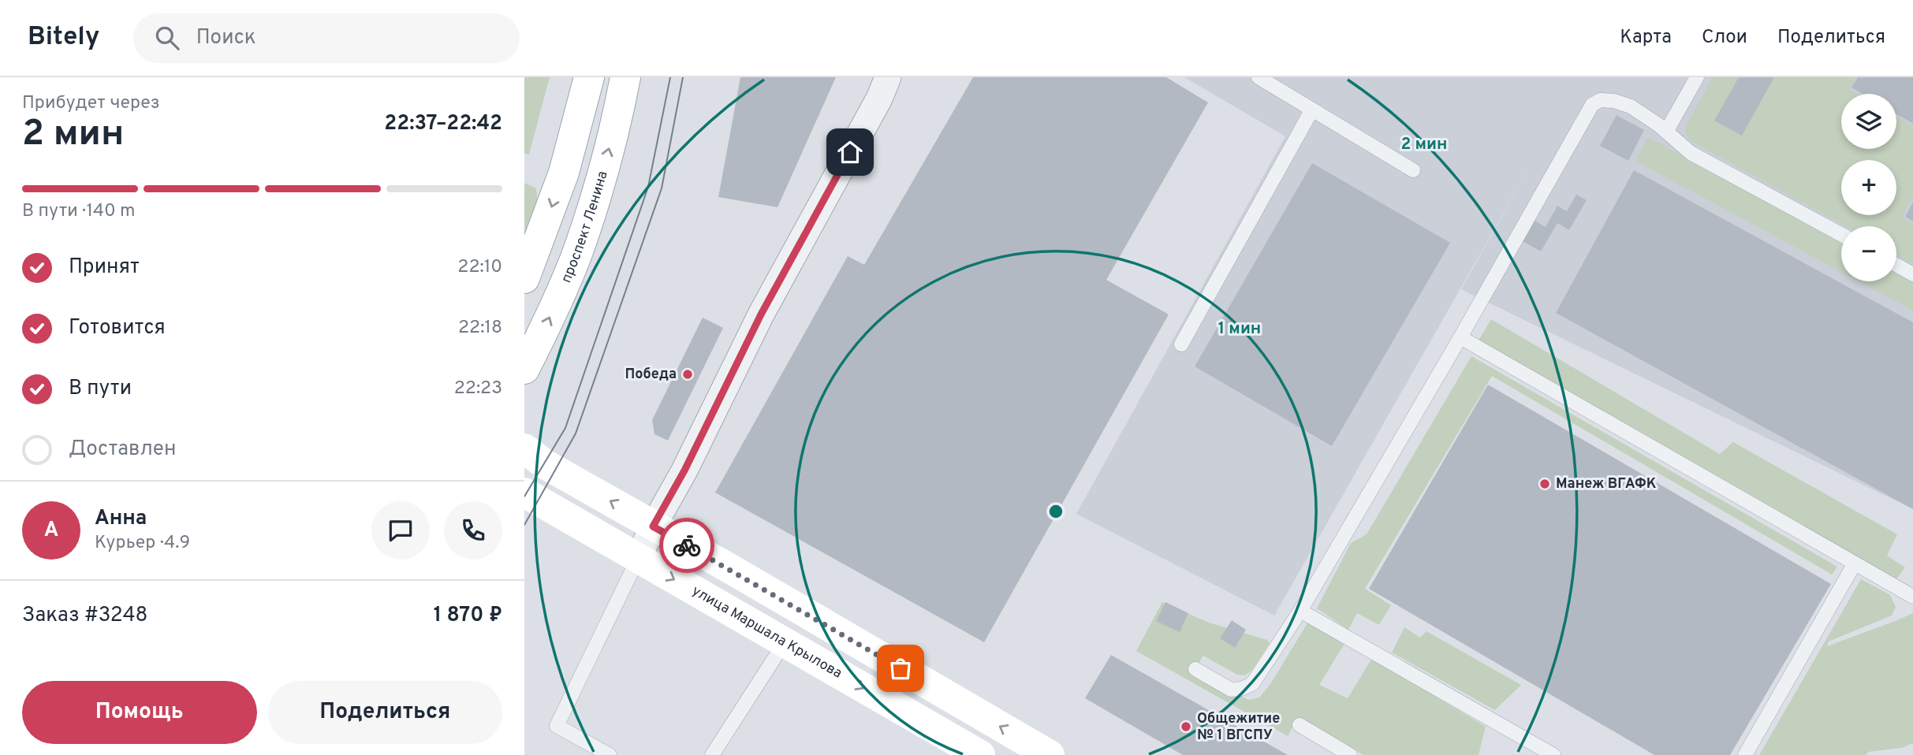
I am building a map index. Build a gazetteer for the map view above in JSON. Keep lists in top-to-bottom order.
{
  "streets": {
    "main road": ["проспект Ленина", "улица Маршала Крылова"]
  },
  "places": ["Победа", "Манеж ВГАФК", "Общежитие № 1 ВГСПУ"],
  "page": {
    "header": "Bitely",
    "search": "Поиск",
    "nav": ["Карта", "Слои", "Поделиться"],
    "heading": ["2 мин", "Прибудет через", "22:37–22:42"],
    "panel": [
      "Анна",
      "Курьер · 4.9",
      "Заказ #3248",
      "1 870 ₽"
    ],
    "map_buttons": ["+", "−"],
    "bar": "В пути · 140 m",
    "list": [
      ["Принят", "22:10"],
      ["Готовится", "22:18"],
      ["В пути", "22:23"],
      "Доставлен"
    ],
    "round": "А",
    "buttons": ["Помощь", "Поделиться"]
  },
  "rings": ["2 мин", "1 мин"]
}
